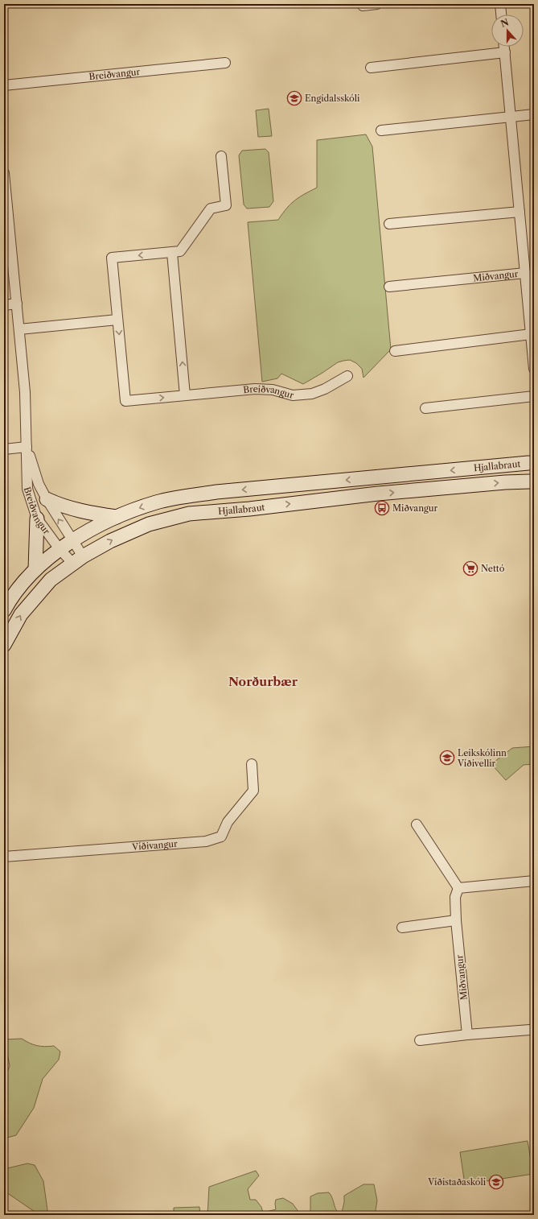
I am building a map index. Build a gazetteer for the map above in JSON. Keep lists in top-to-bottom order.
{
  "streets": {
    "main road": ["Hjallabraut"],
    "street": ["Breiðvangur", "Miðvangur", "Víðivangur"]
  },
  "crossings": [
    ["Breiðvangur", "Hjallabraut"]
  ],
  "districts": ["Norðurbær"],
  "places": {
    "school or university": ["Engidalsskóli", "Leikskólinn Víðivellir", "Víðistaðaskóli"],
    "bus stop": ["Miðvangur"],
    "supermarket": ["Nettó"]
  },
  "north": "top"
}
